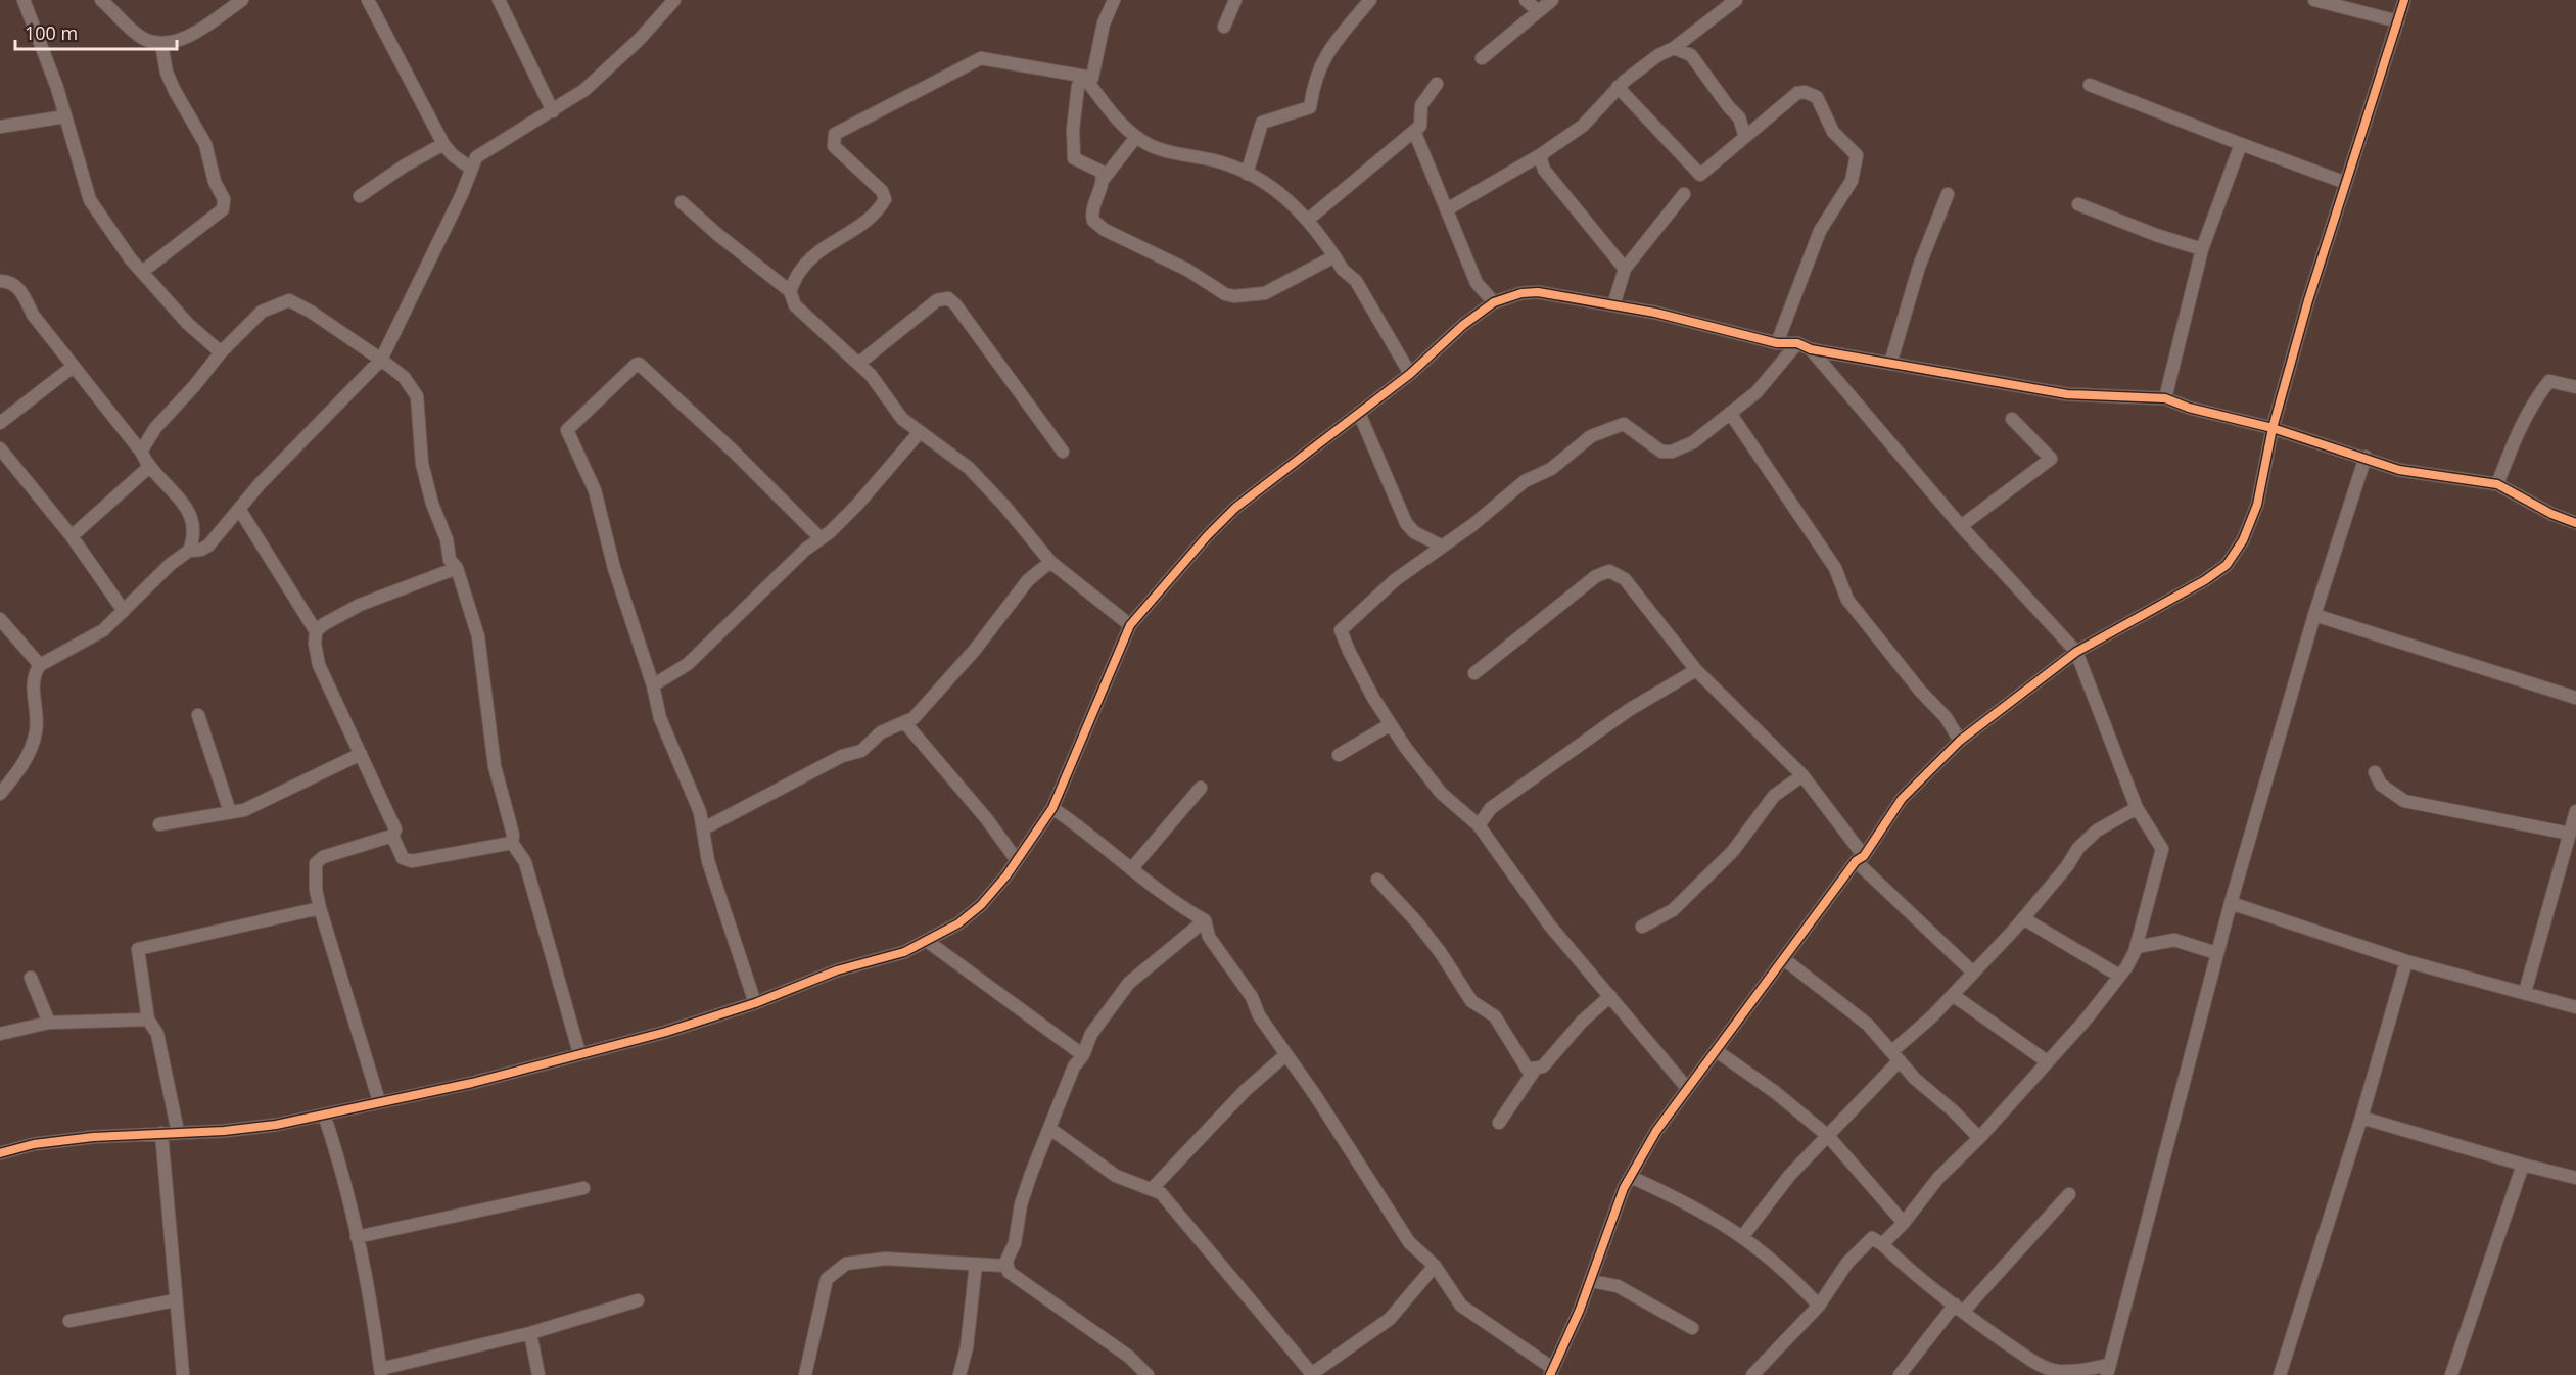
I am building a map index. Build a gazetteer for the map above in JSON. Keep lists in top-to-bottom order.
{
  "scale_bar": "100 m"
}
